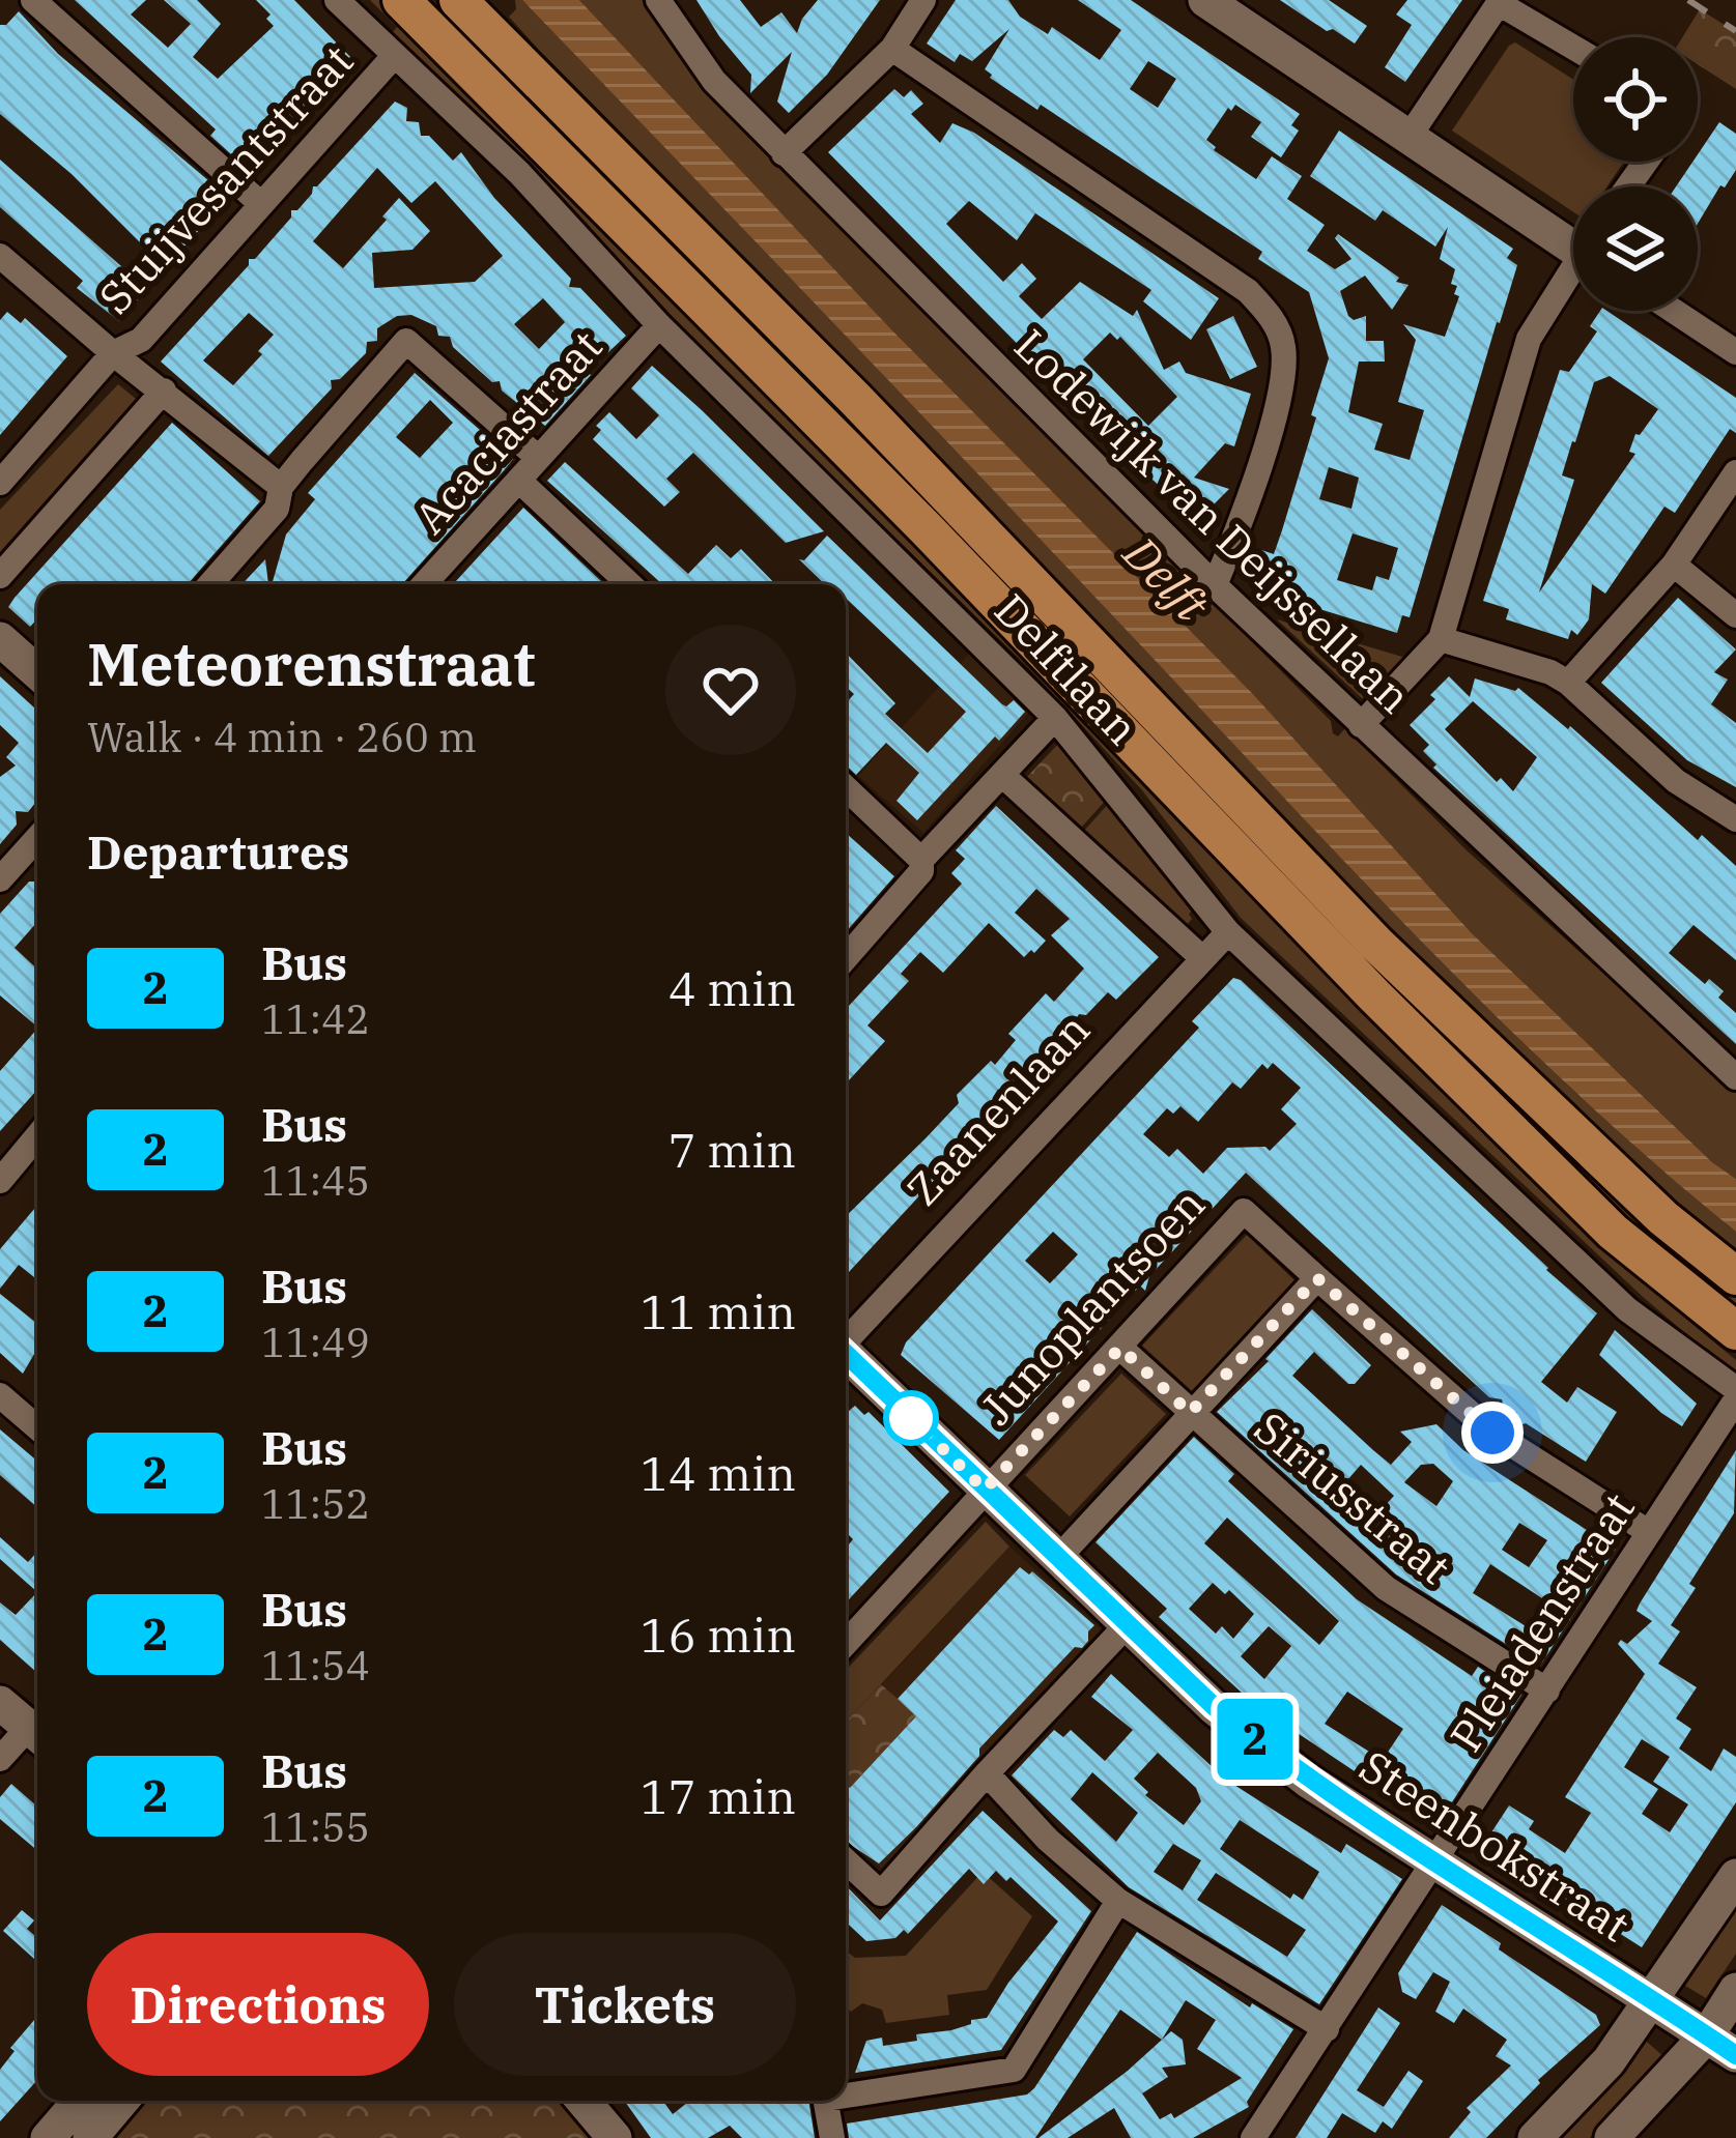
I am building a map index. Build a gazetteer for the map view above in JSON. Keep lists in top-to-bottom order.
{
  "streets": {
    "main road": ["Delftlaan"],
    "street": [
      "Stuijvesantstraat",
      "Acaciastraat",
      "Lodewijk van Deijssellaan",
      "Zaanenlaan",
      "Junoplantsoen",
      "Siriusstraat",
      "Pleiadenstraat",
      "Steenbokstraat"
    ]
  },
  "crossings": [
    ["Stuijvesantstraat", "Delftlaan"],
    ["Acaciastraat", "Delftlaan"],
    ["Delftlaan", "Zaanenlaan"],
    ["Junoplantsoen", "Siriusstraat"],
    ["Siriusstraat", "Pleiadenstraat"],
    ["Pleiadenstraat", "Steenbokstraat"]
  ],
  "water": ["Delft"],
  "lines": ["bus line 2"],
  "page": {
    "on_map": "2",
    "heading": [
      ["Meteorenstraat", "Walk · 4 min · 260 m"],
      "Departures"
    ],
    "list": [
      {
        "mark": "2",
        "name": "Bus",
        "note": "11:42",
        "value": "4 min"
      },
      {
        "mark": "2",
        "name": "Bus",
        "note": "11:45",
        "value": "7 min"
      },
      {
        "mark": "2",
        "name": "Bus",
        "note": "11:49",
        "value": "11 min"
      },
      {
        "mark": "2",
        "name": "Bus",
        "note": "11:52",
        "value": "14 min"
      },
      {
        "mark": "2",
        "name": "Bus",
        "note": "11:54",
        "value": "16 min"
      },
      {
        "mark": "2",
        "name": "Bus",
        "note": "11:55",
        "value": "17 min"
      }
    ],
    "buttons": ["Directions", "Tickets"]
  }
}
